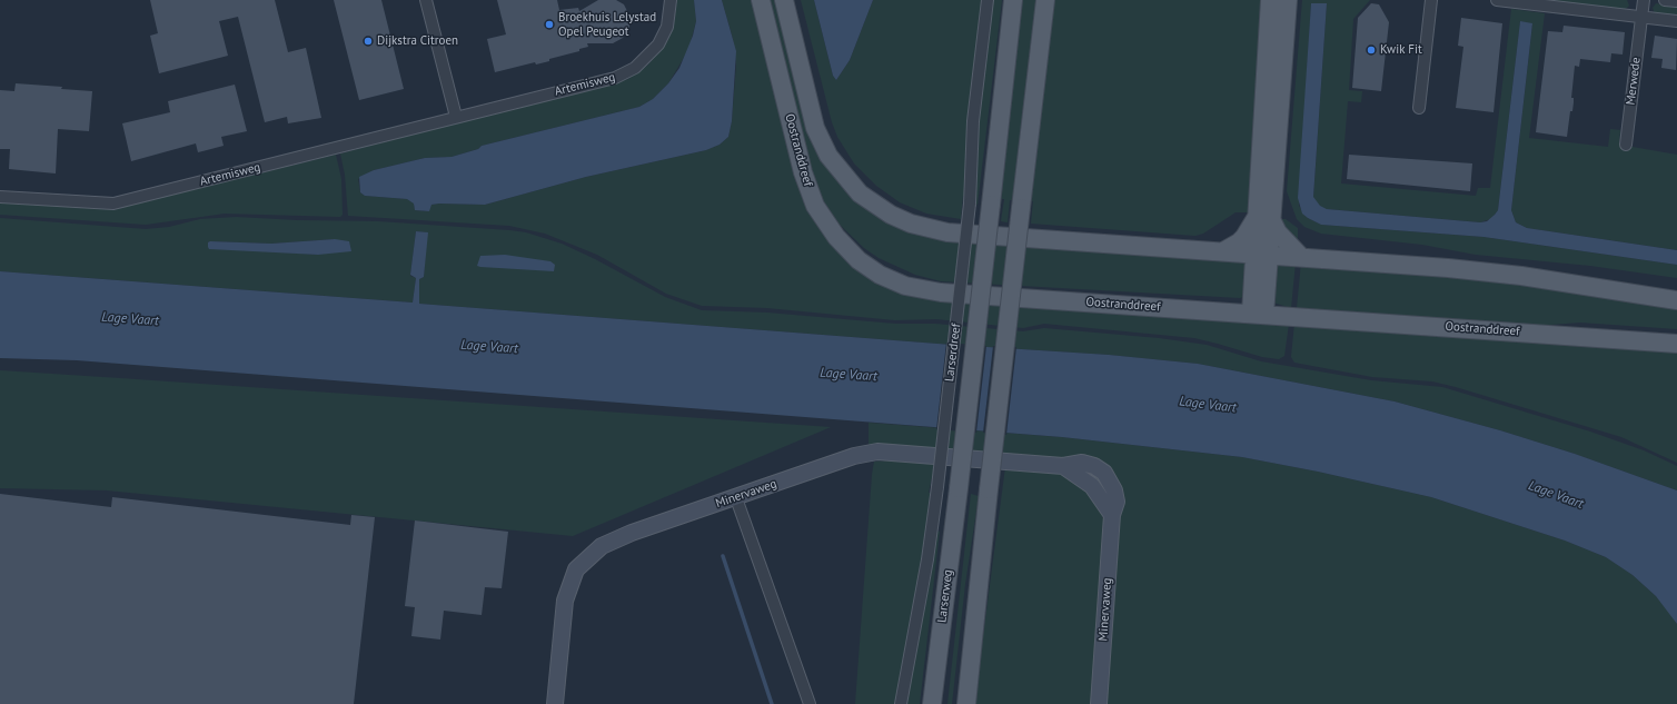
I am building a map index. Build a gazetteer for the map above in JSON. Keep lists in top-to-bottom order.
{
  "streets": {
    "main road": ["Oostranddreef", "Larserdreef", "Larserweg"],
    "street": ["Merwede", "Artemisweg", "Minervaweg"]
  },
  "crossings": [
    ["Larserdreef", "Larserweg"]
  ],
  "water": ["Lage Vaart"],
  "places": ["Broekhuis Lelystad Opel Peugeot", "Dijkstra Citroen", "Kwik Fit"]
}
